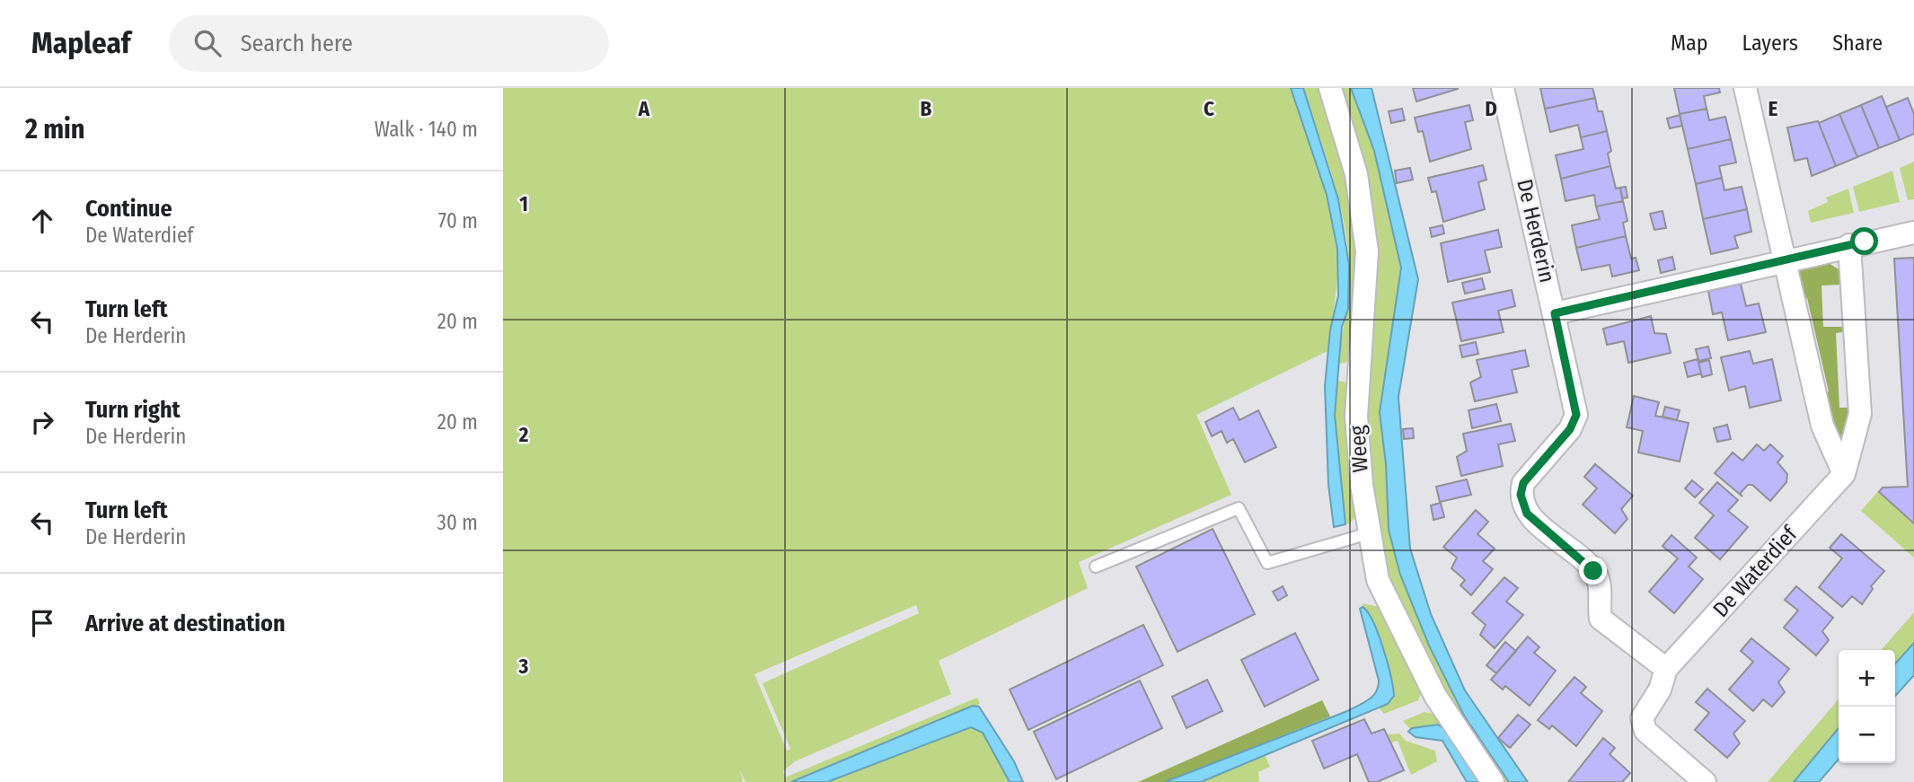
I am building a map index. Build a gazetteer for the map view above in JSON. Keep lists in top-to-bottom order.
{
  "streets": {
    "street": ["De Herderin", "Weeg", "De Waterdief"]
  },
  "crossings": [
    ["De Herderin", "De Waterdief"]
  ],
  "page": {
    "header": "Mapleaf",
    "search": "Search here",
    "nav": ["Map", "Layers", "Share"],
    "heading": ["2 min", "Walk · 140 m"],
    "list": [
      ["Continue", "De Waterdief", "70 m"],
      ["Turn left", "De Herderin", "20 m"],
      ["Turn right", "De Herderin", "20 m"],
      ["Turn left", "De Herderin", "30 m"],
      "Arrive at destination"
    ],
    "map_buttons": ["+", "−"]
  },
  "grid": {
    "columns": [
      "A",
      "B",
      "C",
      "D",
      "E"
    ],
    "rows": ["1", "2", "3"]
  }
}
